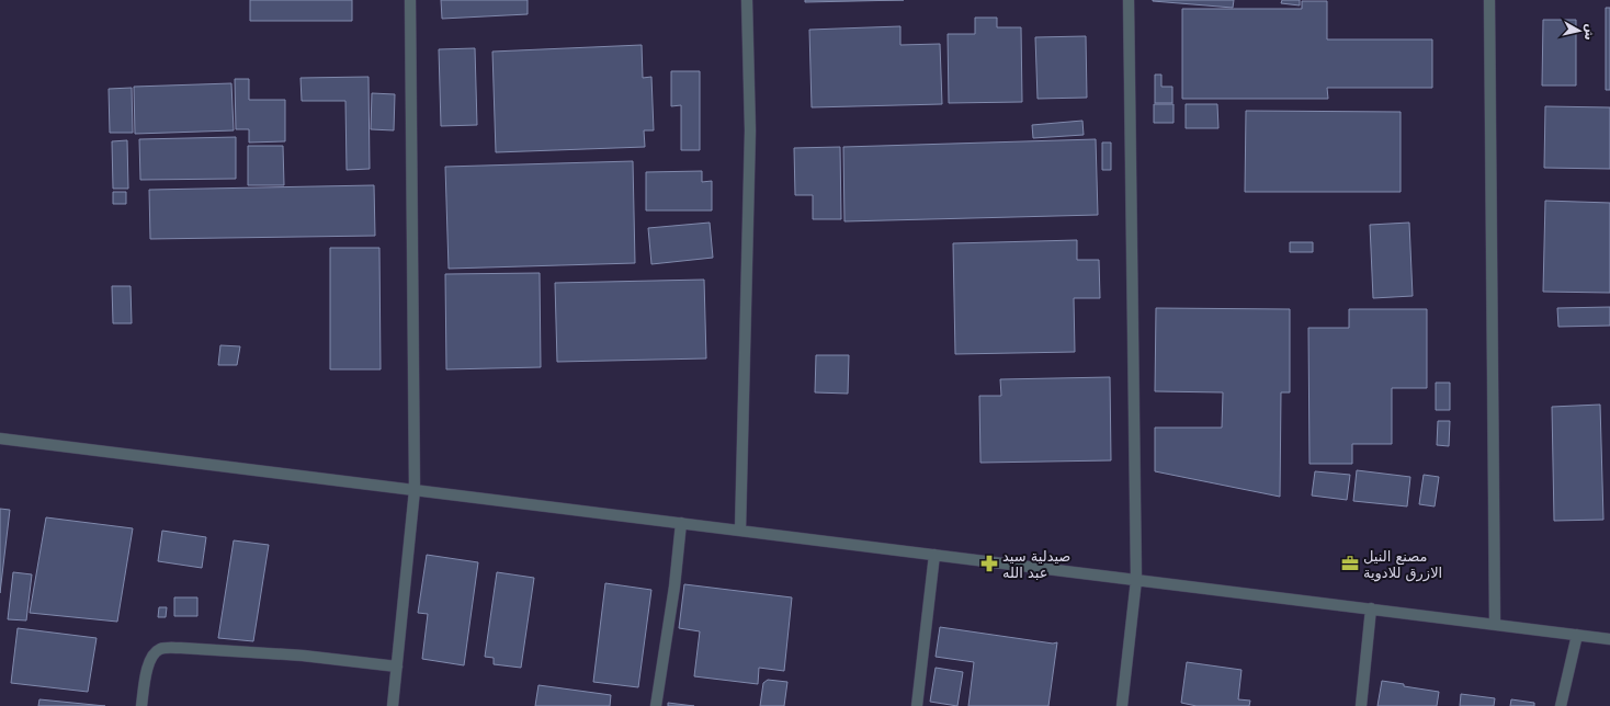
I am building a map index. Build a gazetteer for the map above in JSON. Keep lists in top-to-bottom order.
{
  "places": {
    "pharmacy": ["صيدلية سيد عبد الله"],
    "office": ["مصنع النيل الازرق للادوية"]
  },
  "north": "right"
}
